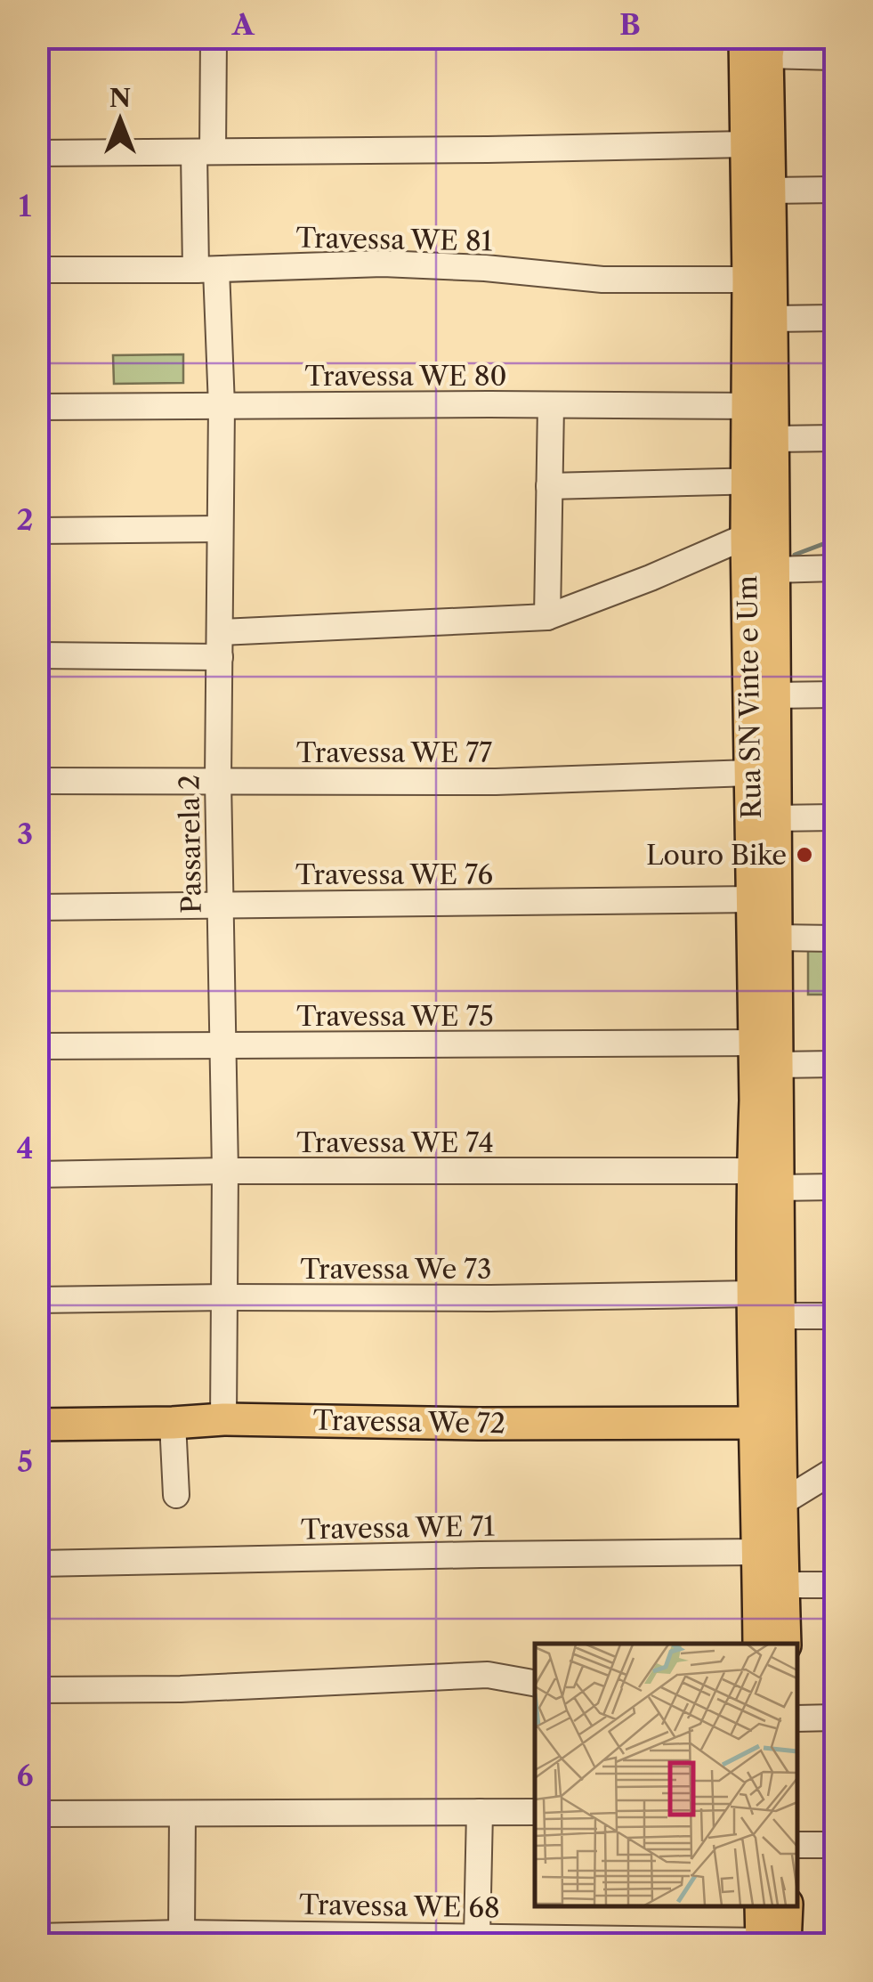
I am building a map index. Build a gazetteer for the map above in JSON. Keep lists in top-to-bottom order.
{
  "streets": {
    "main road": ["Rua SN Vinte e Um", "Travessa We 72"],
    "street": [
      "Travessa WE 81",
      "Travessa WE 80",
      "Travessa WE 77",
      "Passarela 2",
      "Travessa WE 76",
      "Travessa WE 75",
      "Travessa WE 74",
      "Travessa We 73",
      "Travessa WE 71",
      "Travessa WE 68"
    ]
  },
  "crossings": [
    ["Travessa WE 81", "Rua SN Vinte e Um"],
    ["Travessa WE 81", "Passarela 2"],
    ["Travessa WE 80", "Rua SN Vinte e Um"],
    ["Travessa WE 80", "Passarela 2"],
    ["Rua SN Vinte e Um", "Travessa WE 77"],
    ["Rua SN Vinte e Um", "Travessa WE 76"],
    ["Rua SN Vinte e Um", "Travessa WE 75"],
    ["Rua SN Vinte e Um", "Travessa WE 74"],
    ["Rua SN Vinte e Um", "Travessa We 73"],
    ["Rua SN Vinte e Um", "Travessa We 72"],
    ["Travessa WE 77", "Passarela 2"],
    ["Passarela 2", "Travessa WE 76"],
    ["Passarela 2", "Travessa WE 75"],
    ["Passarela 2", "Travessa WE 74"],
    ["Passarela 2", "Travessa We 73"],
    ["Passarela 2", "Travessa We 72"]
  ],
  "places": ["Louro Bike"],
  "north": "top",
  "grid": {
    "columns": ["A", "B"],
    "rows": [
      "1",
      "2",
      "3",
      "4",
      "5",
      "6"
    ]
  }
}
